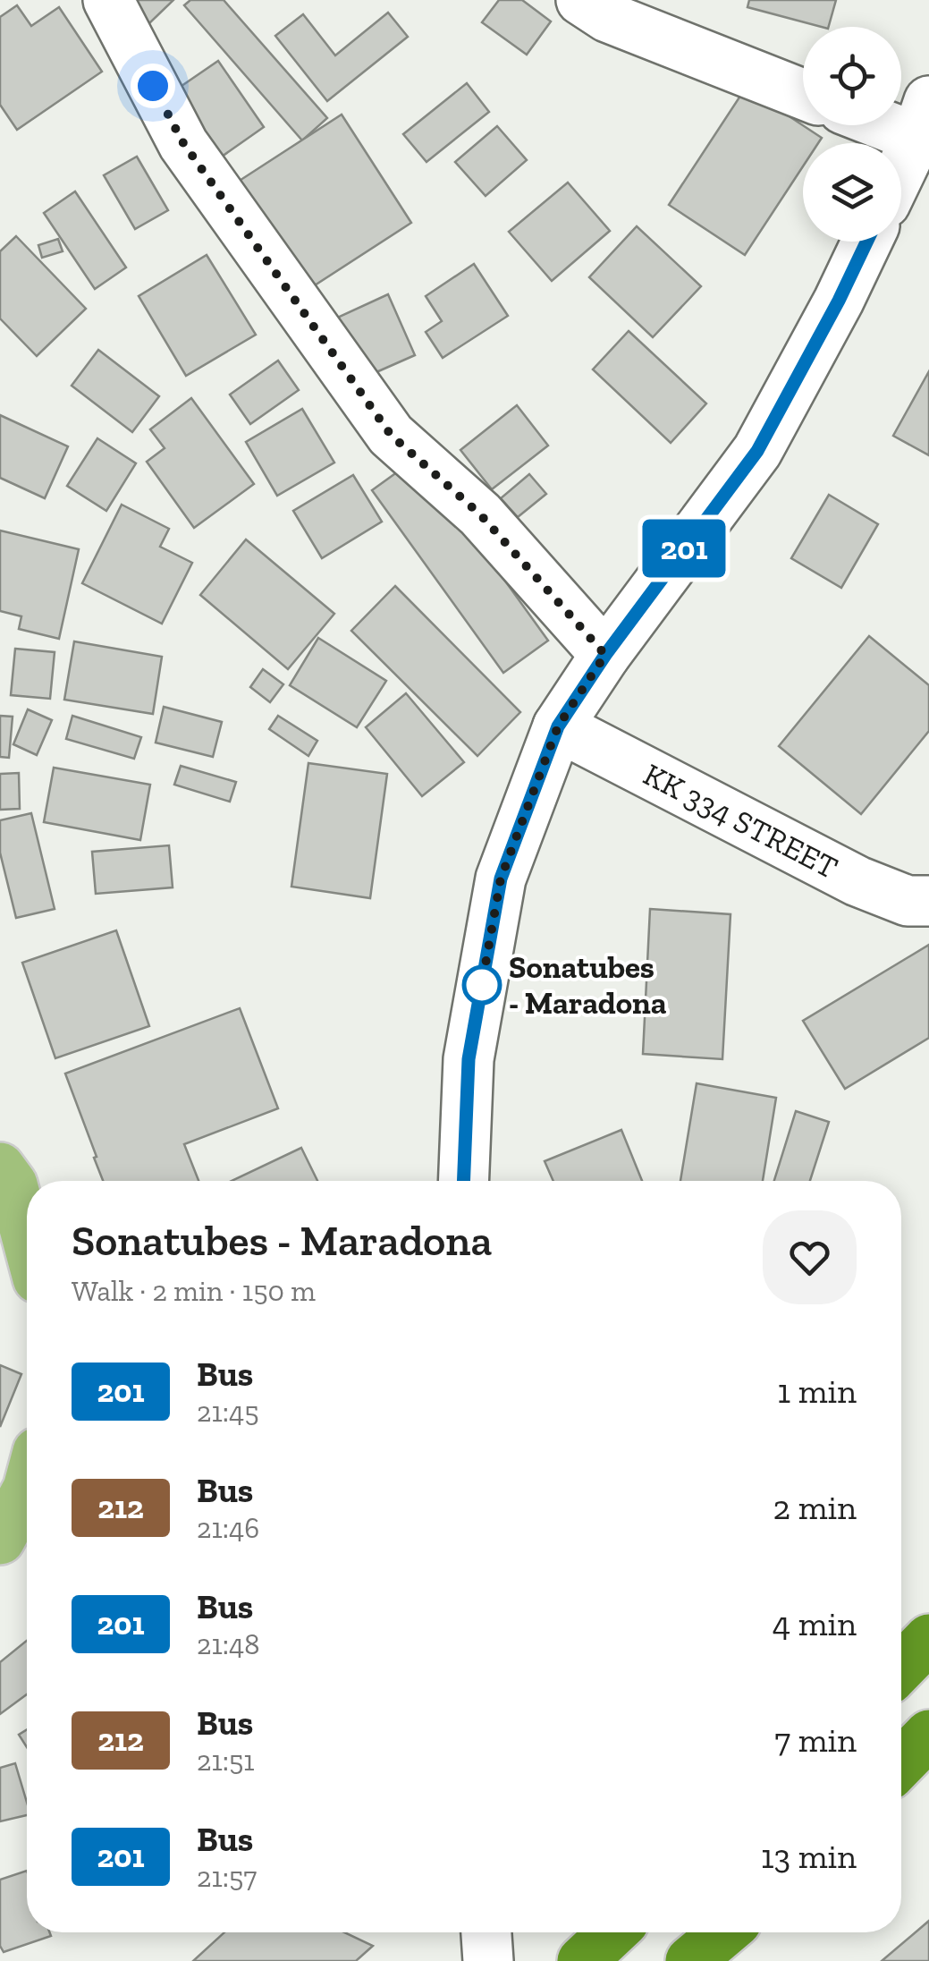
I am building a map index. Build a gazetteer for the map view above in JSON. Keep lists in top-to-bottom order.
{
  "streets": {
    "street": ["KK 334 STREET"]
  },
  "places": ["Sonatubes - Maradona"],
  "lines": ["bus line 201"],
  "page": {
    "on_map": "201",
    "heading": ["Sonatubes - Maradona", "Walk · 2 min · 150 m"],
    "list": [
      {
        "mark": "201",
        "name": "Bus",
        "note": "21:45",
        "value": "1 min"
      },
      {
        "mark": "212",
        "name": "Bus",
        "note": "21:46",
        "value": "2 min"
      },
      {
        "mark": "201",
        "name": "Bus",
        "note": "21:48",
        "value": "4 min"
      },
      {
        "mark": "212",
        "name": "Bus",
        "note": "21:51",
        "value": "7 min"
      },
      {
        "mark": "201",
        "name": "Bus",
        "note": "21:57",
        "value": "13 min"
      }
    ]
  }
}
